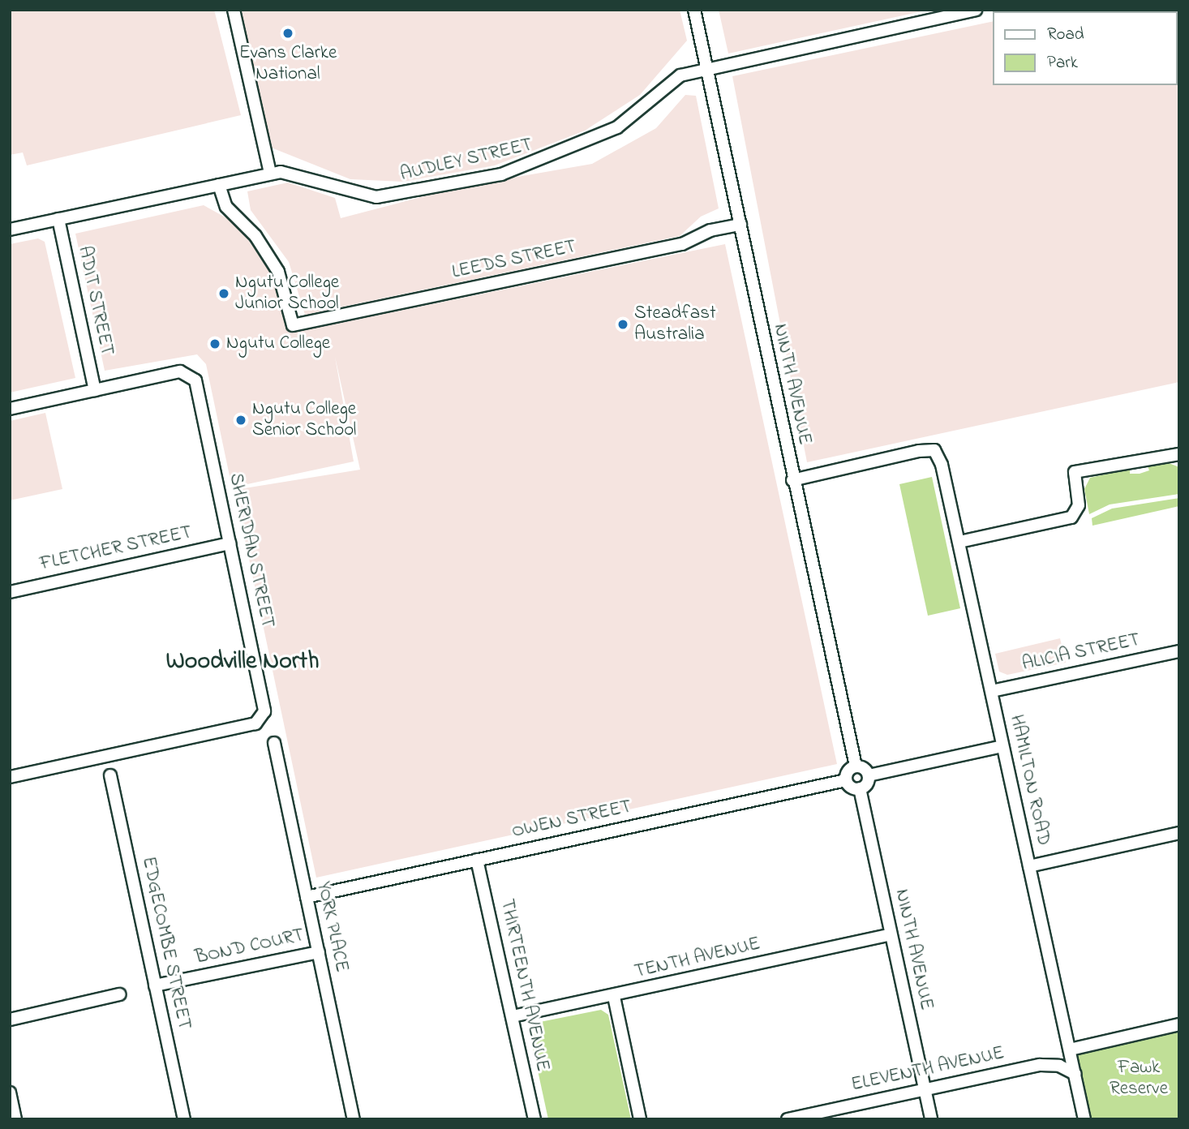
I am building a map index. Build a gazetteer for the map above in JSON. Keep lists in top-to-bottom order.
{
  "streets": {
    "street": [
      "AUDLEY STREET",
      "LEEDS STREET",
      "ADIT STREET",
      "NINTH AVENUE",
      "FLETCHER STREET",
      "SHERIDAN STREET",
      "ALICIA STREET",
      "HAMILTON ROAD",
      "OWEN STREET",
      "YORK PLACE",
      "EDGECOMBE STREET",
      "BOND COURT",
      "TENTH AVENUE",
      "THIRTEENTH AVENUE",
      "ELEVENTH AVENUE"
    ]
  },
  "crossings": [
    ["AUDLEY STREET", "LEEDS STREET"],
    ["AUDLEY STREET", "ADIT STREET"],
    ["AUDLEY STREET", "NINTH AVENUE"],
    ["LEEDS STREET", "NINTH AVENUE"],
    ["ADIT STREET", "SHERIDAN STREET"],
    ["NINTH AVENUE", "HAMILTON ROAD"],
    ["NINTH AVENUE", "TENTH AVENUE"],
    ["NINTH AVENUE", "ELEVENTH AVENUE"],
    ["FLETCHER STREET", "SHERIDAN STREET"],
    ["ALICIA STREET", "HAMILTON ROAD"],
    ["HAMILTON ROAD", "ELEVENTH AVENUE"],
    ["OWEN STREET", "YORK PLACE"],
    ["OWEN STREET", "THIRTEENTH AVENUE"],
    ["YORK PLACE", "BOND COURT"],
    ["EDGECOMBE STREET", "BOND COURT"],
    ["TENTH AVENUE", "THIRTEENTH AVENUE"]
  ],
  "districts": ["Woodville North"],
  "parks": ["Fawk Reserve"],
  "places": [
    "Evans Clarke National",
    "Ngutu College Junior School",
    "Steadfast Australia",
    "Ngutu College",
    "Ngutu College Senior School"
  ],
  "legend": ["Road", "Park"]
}
